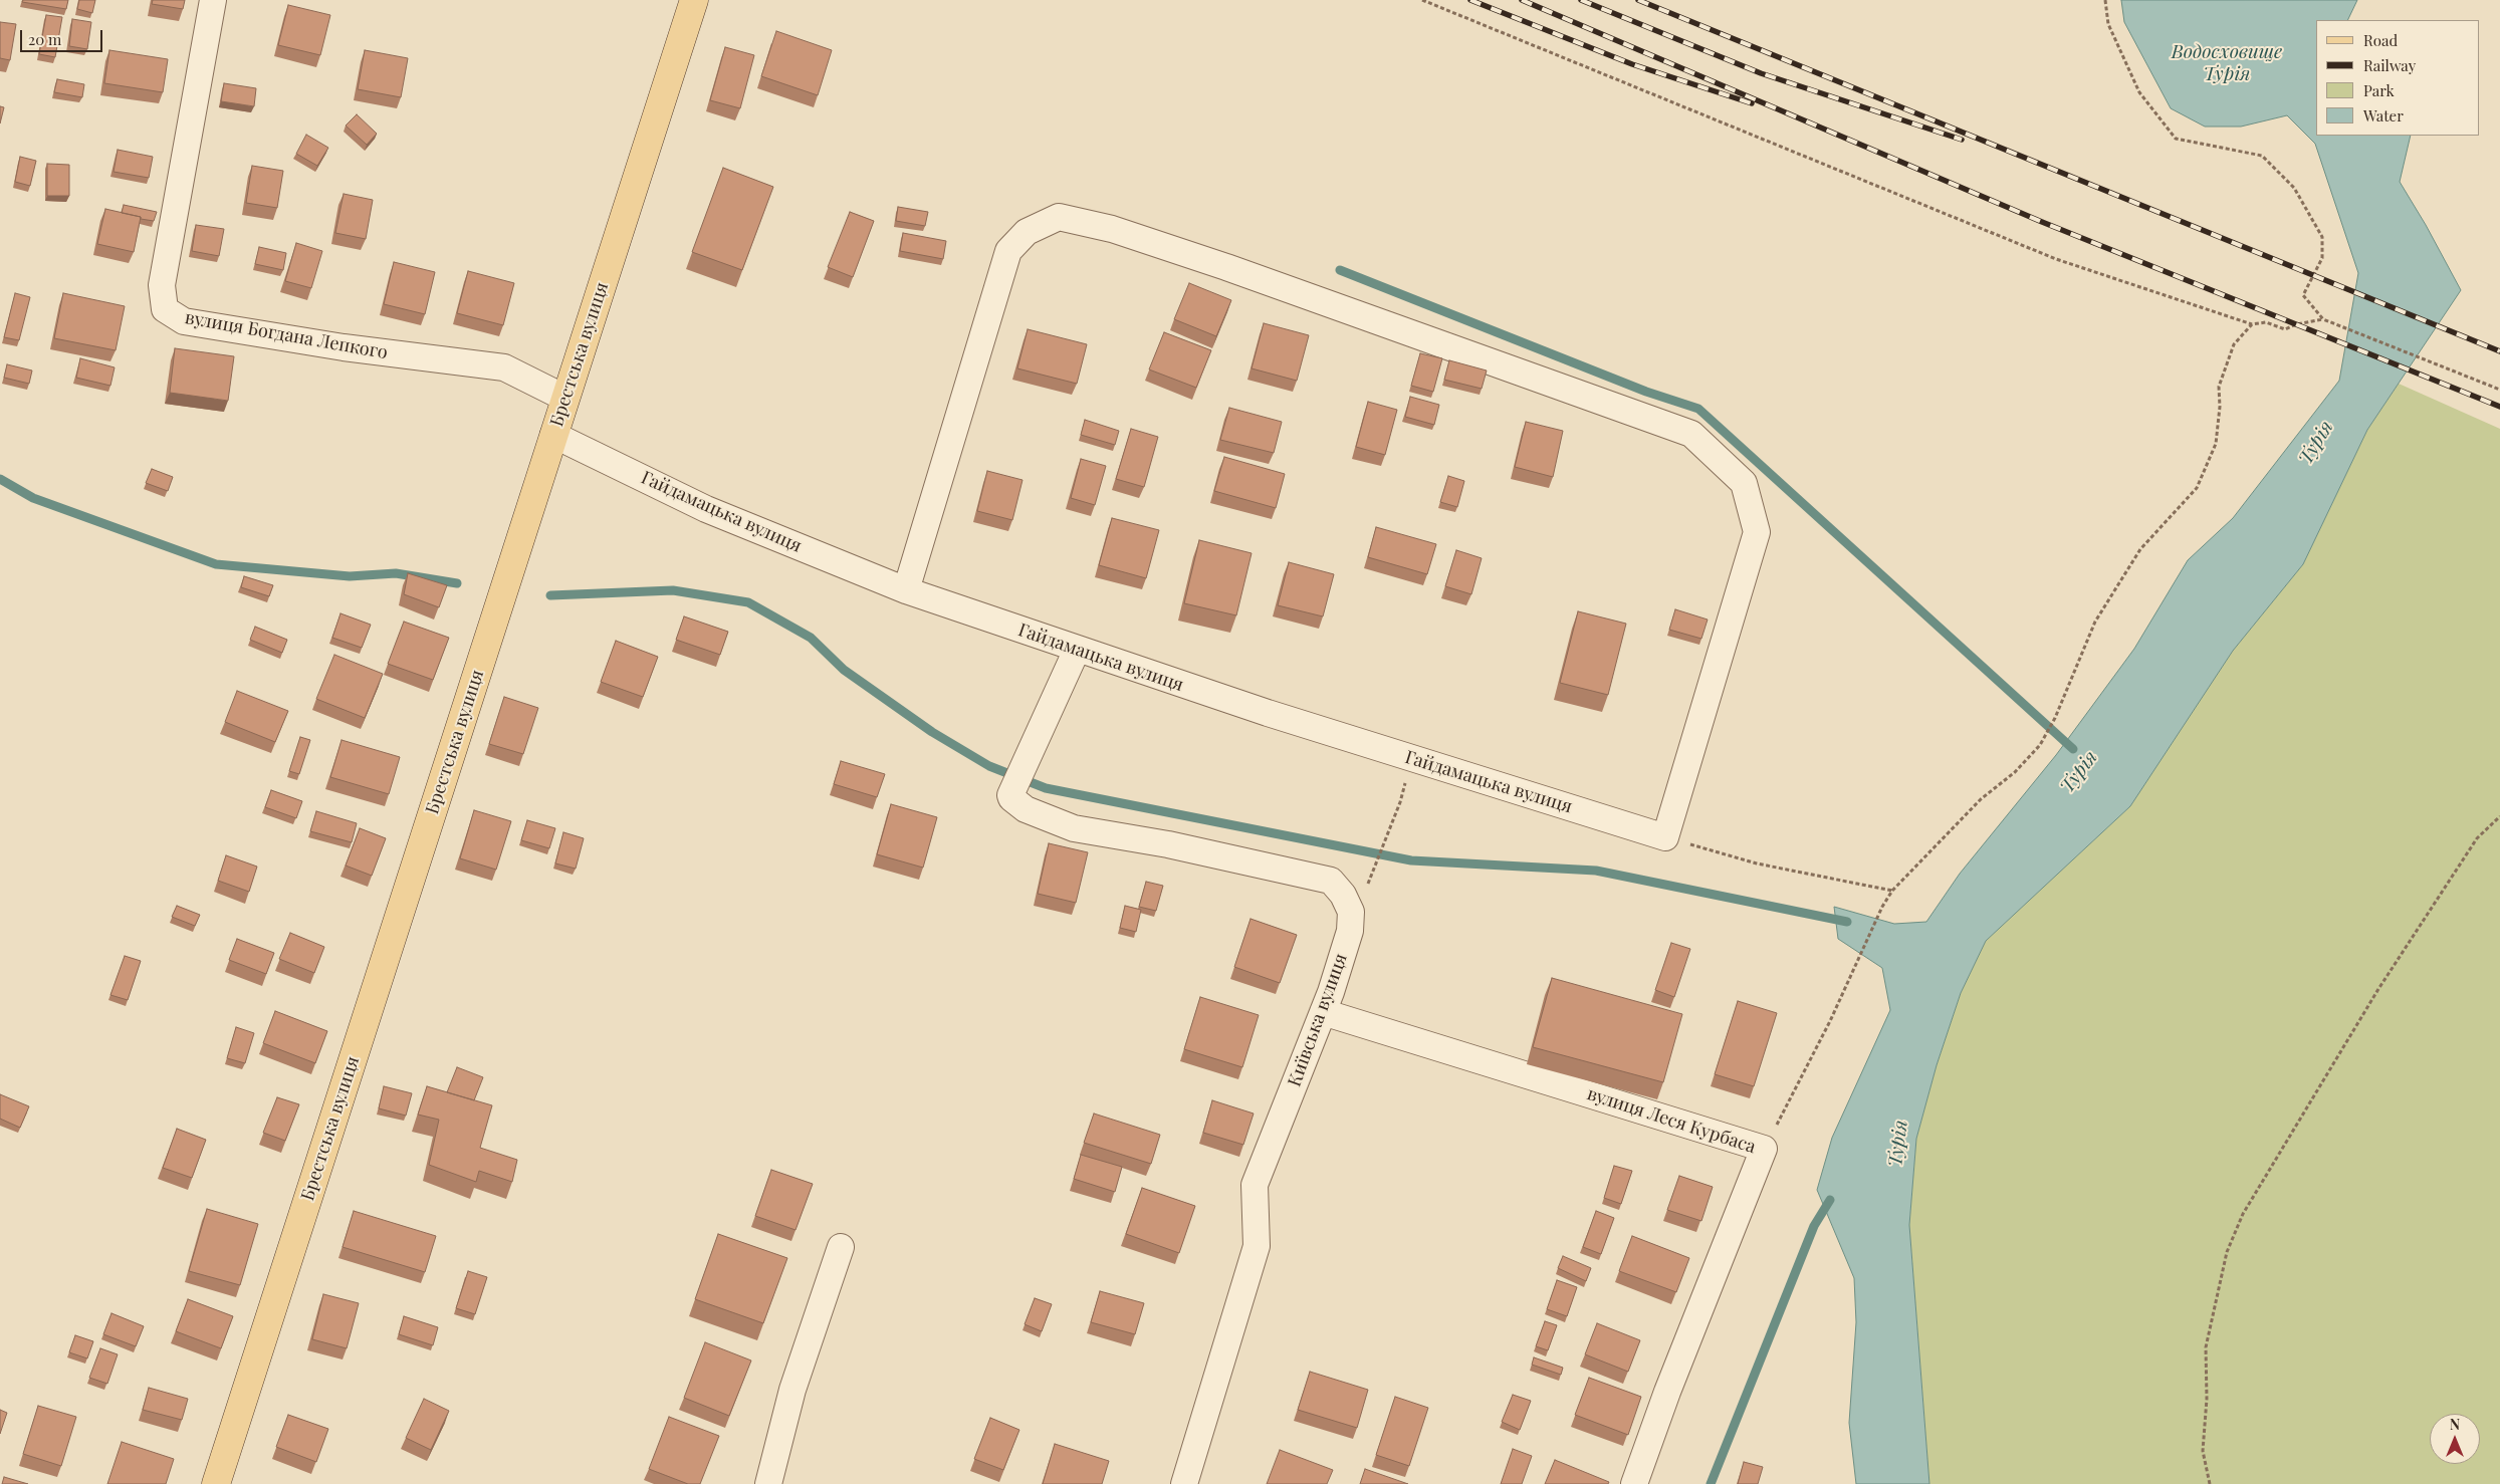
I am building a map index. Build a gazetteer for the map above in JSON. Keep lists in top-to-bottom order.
{
  "streets": {
    "main road": ["Брестська вулиця"],
    "street": [
      "вулиця Богдана Лепкого",
      "Гайдамацька вулиця",
      "Київська вулиця",
      "вулиця Леся Курбаса"
    ]
  },
  "crossings": [
    ["вулиця Богдана Лепкого", "Брестська вулиця"],
    ["Брестська вулиця", "Гайдамацька вулиця"],
    ["Гайдамацька вулиця", "Київська вулиця"],
    ["Київська вулиця", "вулиця Леся Курбаса"]
  ],
  "water": ["Водосховище Турія", "Турія"],
  "legend": [
    "Road",
    "Railway",
    "Park",
    "Water"
  ],
  "scale_bar": "20 m",
  "north": "top"
}
